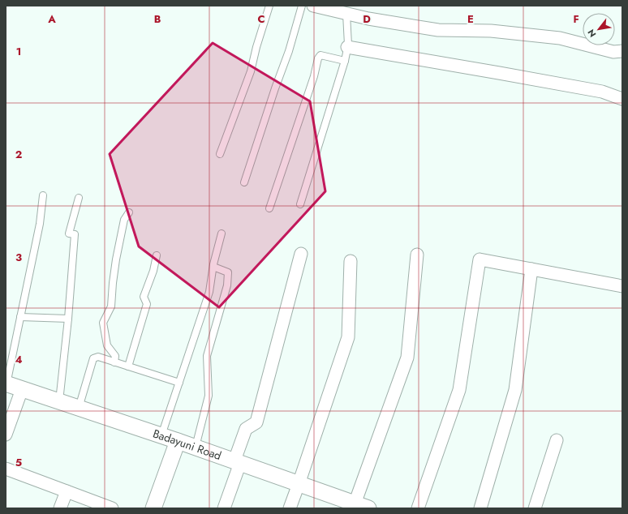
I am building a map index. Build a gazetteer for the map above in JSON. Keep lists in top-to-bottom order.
{
  "streets": {
    "street": ["Badayuni Road"]
  },
  "north": "bottom left",
  "grid": {
    "columns": [
      "A",
      "B",
      "C",
      "D",
      "E",
      "F"
    ],
    "rows": [
      "1",
      "2",
      "3",
      "4",
      "5"
    ]
  }
}
